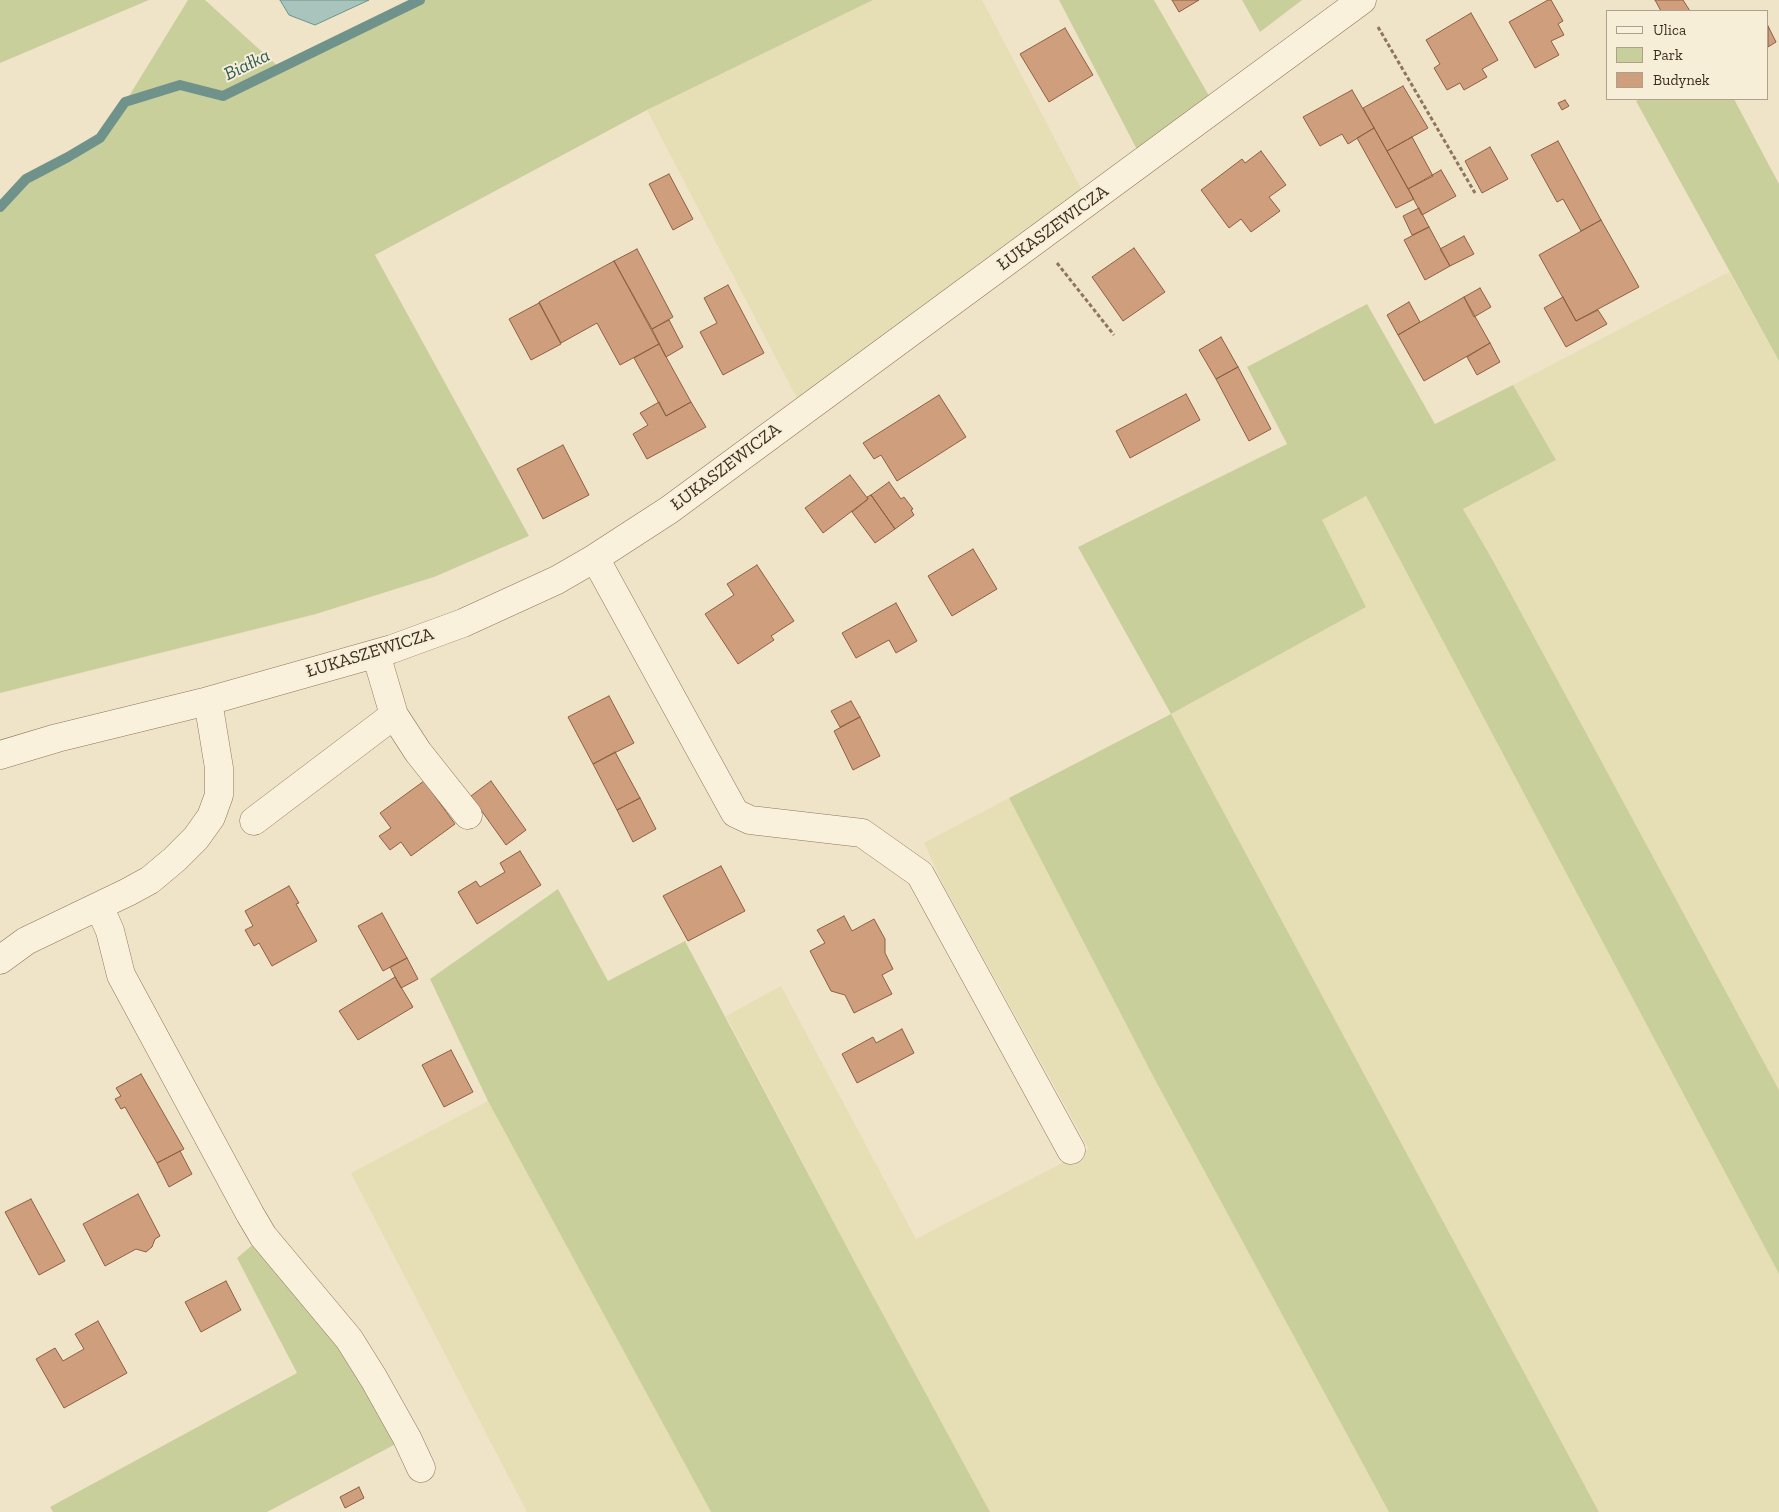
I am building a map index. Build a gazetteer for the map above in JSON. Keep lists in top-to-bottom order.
{
  "streets": {
    "street": ["ŁUKASZEWICZA"]
  },
  "water": ["Białka"],
  "legend": ["Ulica", "Park", "Budynek"]
}
